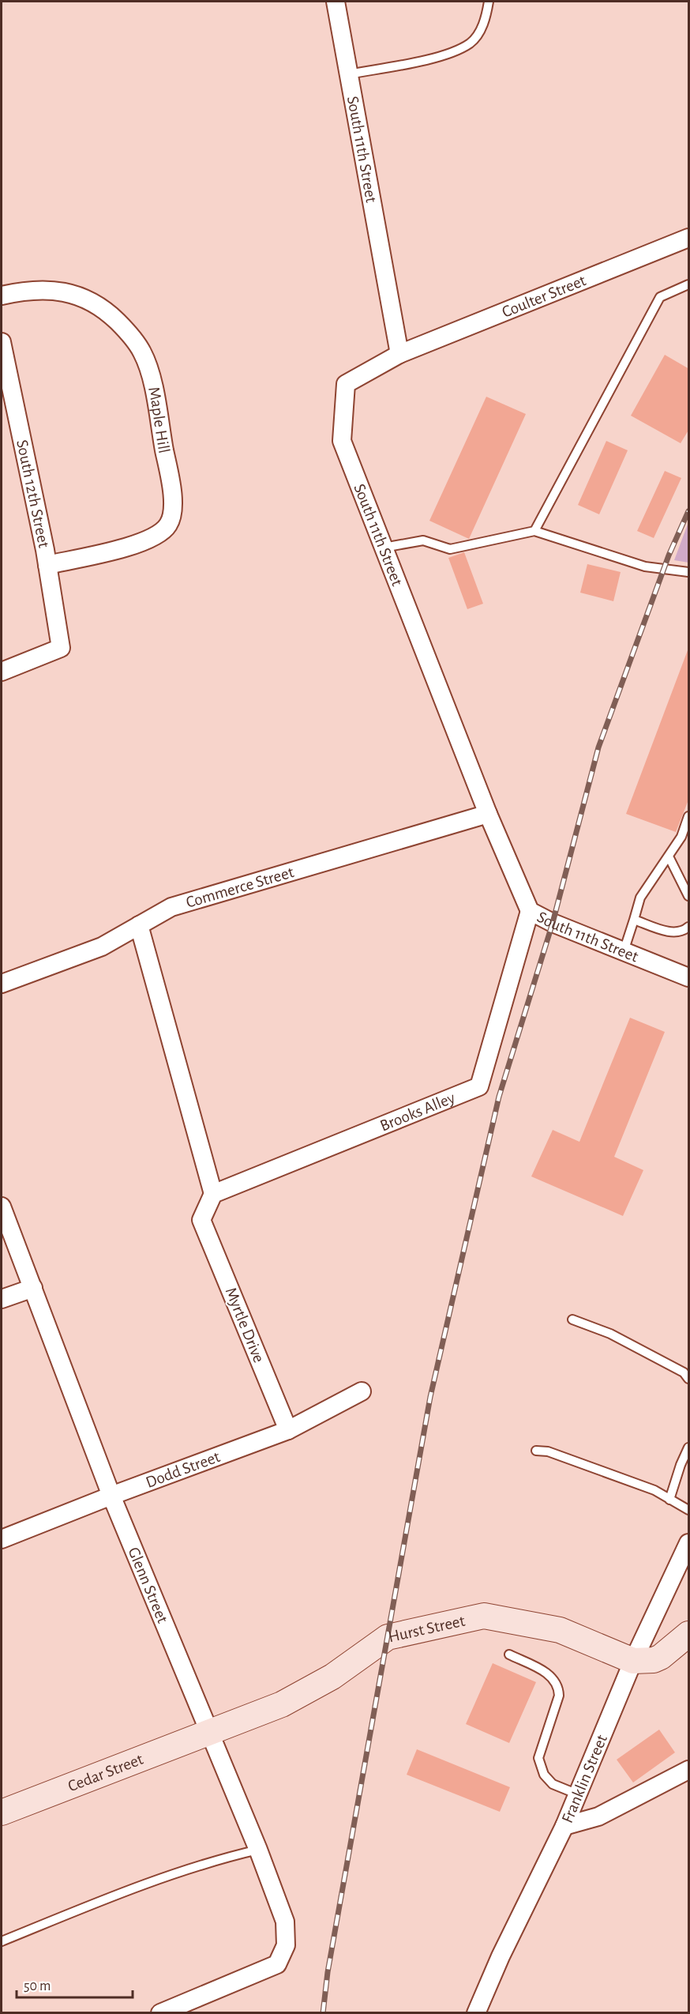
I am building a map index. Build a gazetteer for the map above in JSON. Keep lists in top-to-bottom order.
{
  "streets": {
    "street": [
      "South 11th Street",
      "Coulter Street",
      "Maple Hill",
      "South 12th Street",
      "Commerce Street",
      "Brooks Alley",
      "Myrtle Drive",
      "Dodd Street",
      "Glenn Street",
      "Hurst Street",
      "Cedar Street",
      "Franklin Street"
    ]
  },
  "crossings": [
    ["South 11th Street", "Coulter Street"],
    ["South 11th Street", "Commerce Street"],
    ["South 11th Street", "Brooks Alley"],
    ["Maple Hill", "South 12th Street"],
    ["Brooks Alley", "Myrtle Drive"],
    ["Myrtle Drive", "Dodd Street"],
    ["Dodd Street", "Glenn Street"],
    ["Glenn Street", "Hurst Street"],
    ["Glenn Street", "Cedar Street"],
    ["Hurst Street", "Cedar Street"],
    ["Hurst Street", "Franklin Street"]
  ],
  "scale_bar": "50 m"
}
